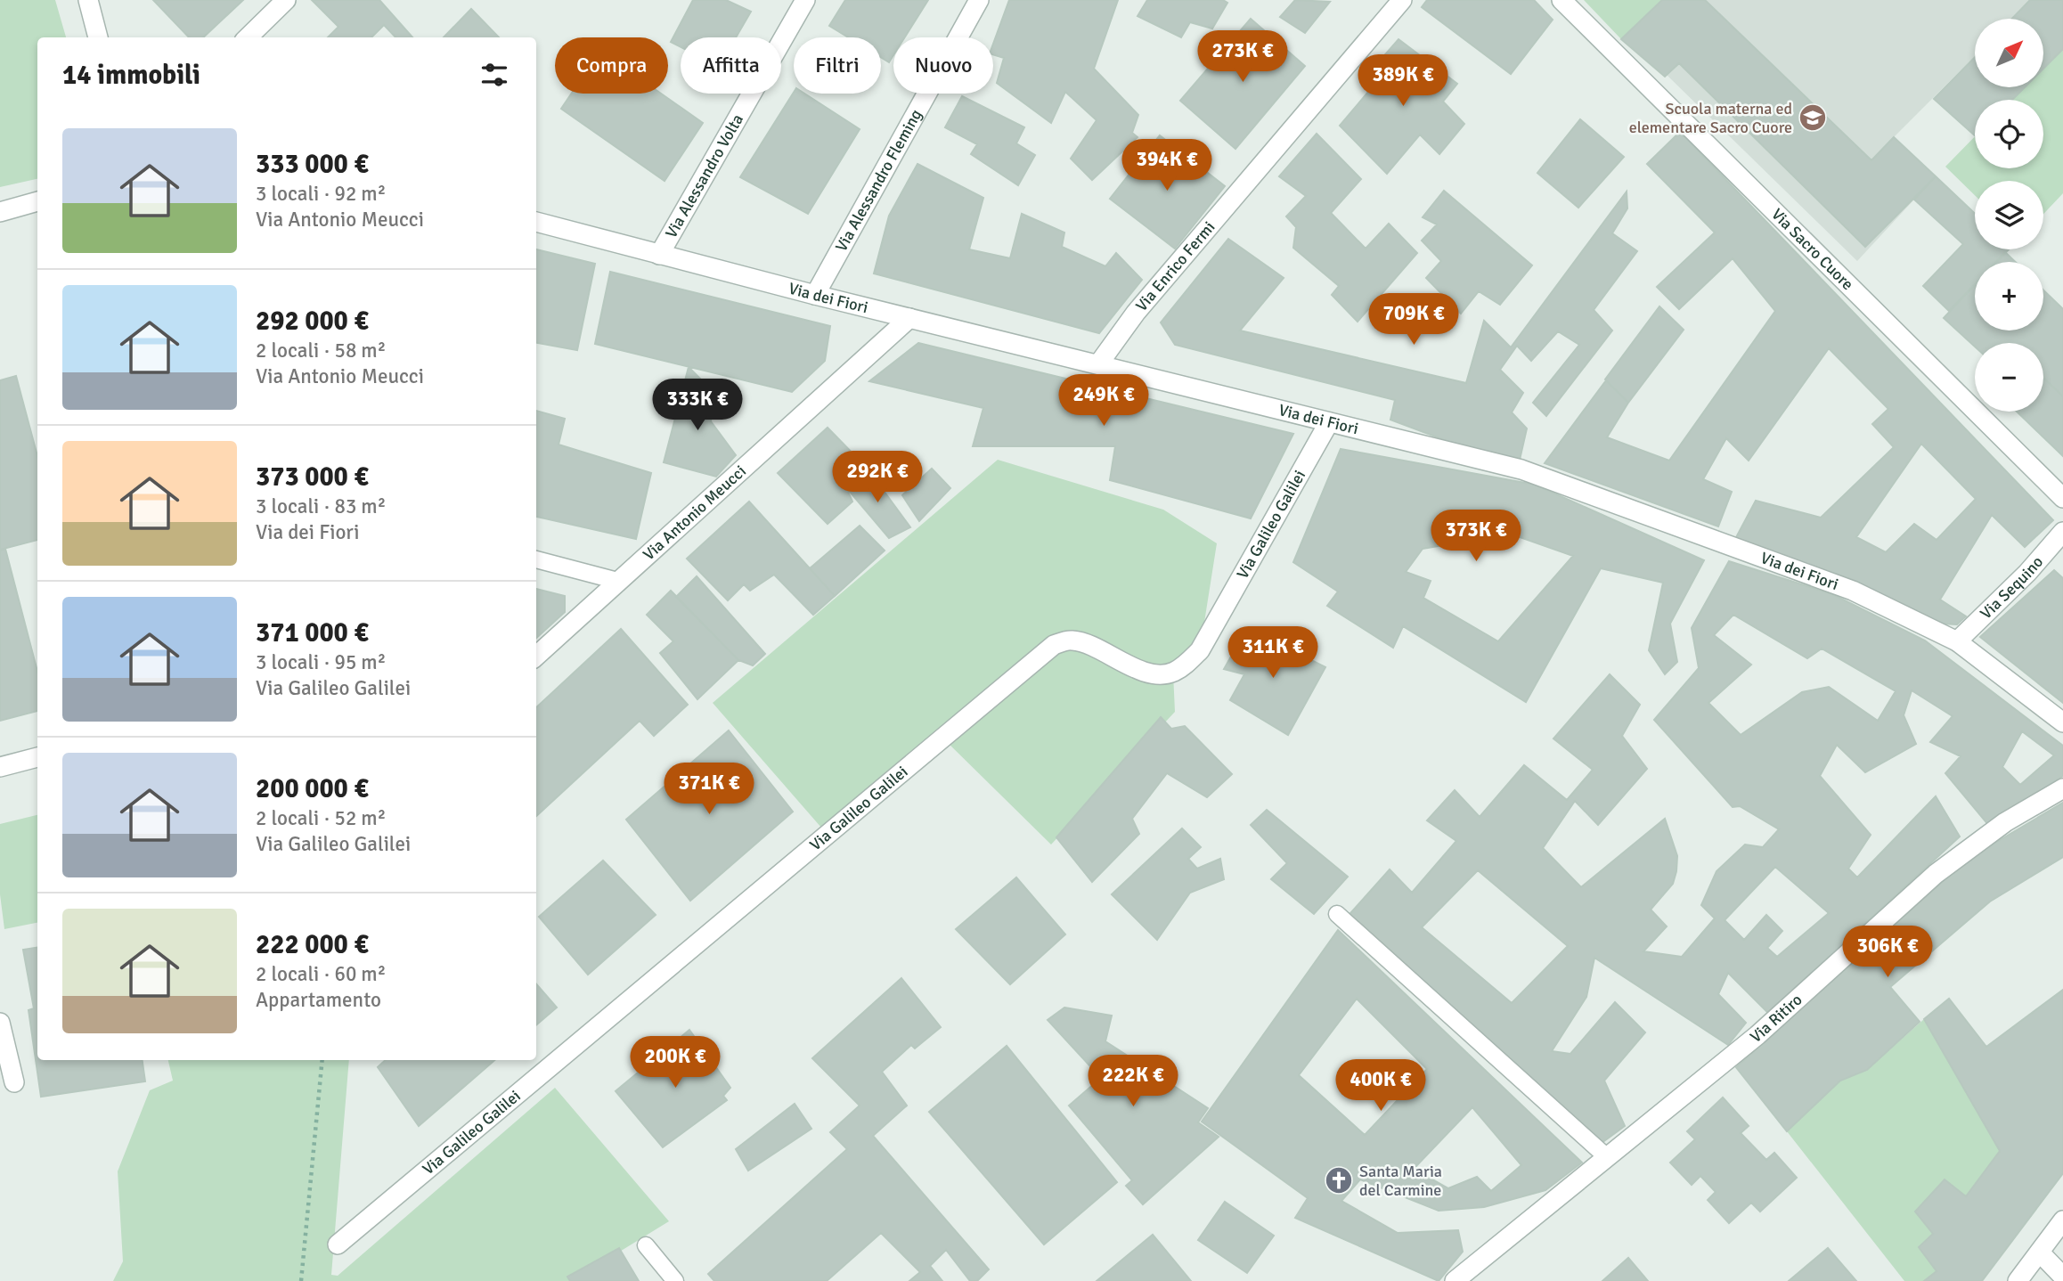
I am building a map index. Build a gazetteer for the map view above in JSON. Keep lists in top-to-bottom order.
{
  "streets": {
    "street": [
      "Via Alessandro Volta",
      "Via Alessandro Fleming",
      "Via Sacro Cuore",
      "Via Enrico Fermi",
      "Via dei Fiori",
      "Via Antonio Meucci",
      "Via Galileo Galilei",
      "Via Sequino",
      "Via Ritiro"
    ]
  },
  "crossings": [
    ["Via Alessandro Volta", "Via dei Fiori"],
    ["Via Alessandro Fleming", "Via dei Fiori"],
    ["Via Enrico Fermi", "Via dei Fiori"],
    ["Via dei Fiori", "Via Antonio Meucci"],
    ["Via dei Fiori", "Via Galileo Galilei"],
    ["Via dei Fiori", "Via Sequino"]
  ],
  "places": {
    "school or university": ["Scuola materna ed elementare Sacro Cuore"],
    "church": ["Santa Maria del Carmine"]
  },
  "north": "top right",
  "page": {
    "map_buttons": ["+", "−"],
    "price": [
      "273K €",
      "389K €",
      "394K €",
      "709K €",
      "249K €",
      "333K €",
      "292K €",
      "373K €",
      "311K €",
      "371K €",
      "306K €",
      "200K €",
      "222K €",
      "400K €"
    ],
    "chip": [
      "Compra",
      "Affitta",
      "Filtri",
      "Nuovo"
    ],
    "heading": "14 immobili",
    "list": [
      {
        "name": "333 000 €",
        "note": "3 locali · 92 m² · Via Antonio Meucci"
      },
      {
        "name": "292 000 €",
        "note": "2 locali · 58 m² · Via Antonio Meucci"
      },
      {
        "name": "373 000 €",
        "note": "3 locali · 83 m² · Via dei Fiori"
      },
      {
        "name": "371 000 €",
        "note": "3 locali · 95 m² · Via Galileo Galilei"
      },
      {
        "name": "200 000 €",
        "note": "2 locali · 52 m² · Via Galileo Galilei"
      },
      {
        "name": "222 000 €",
        "note": "2 locali · 60 m² · Appartamento"
      }
    ]
  }
}
